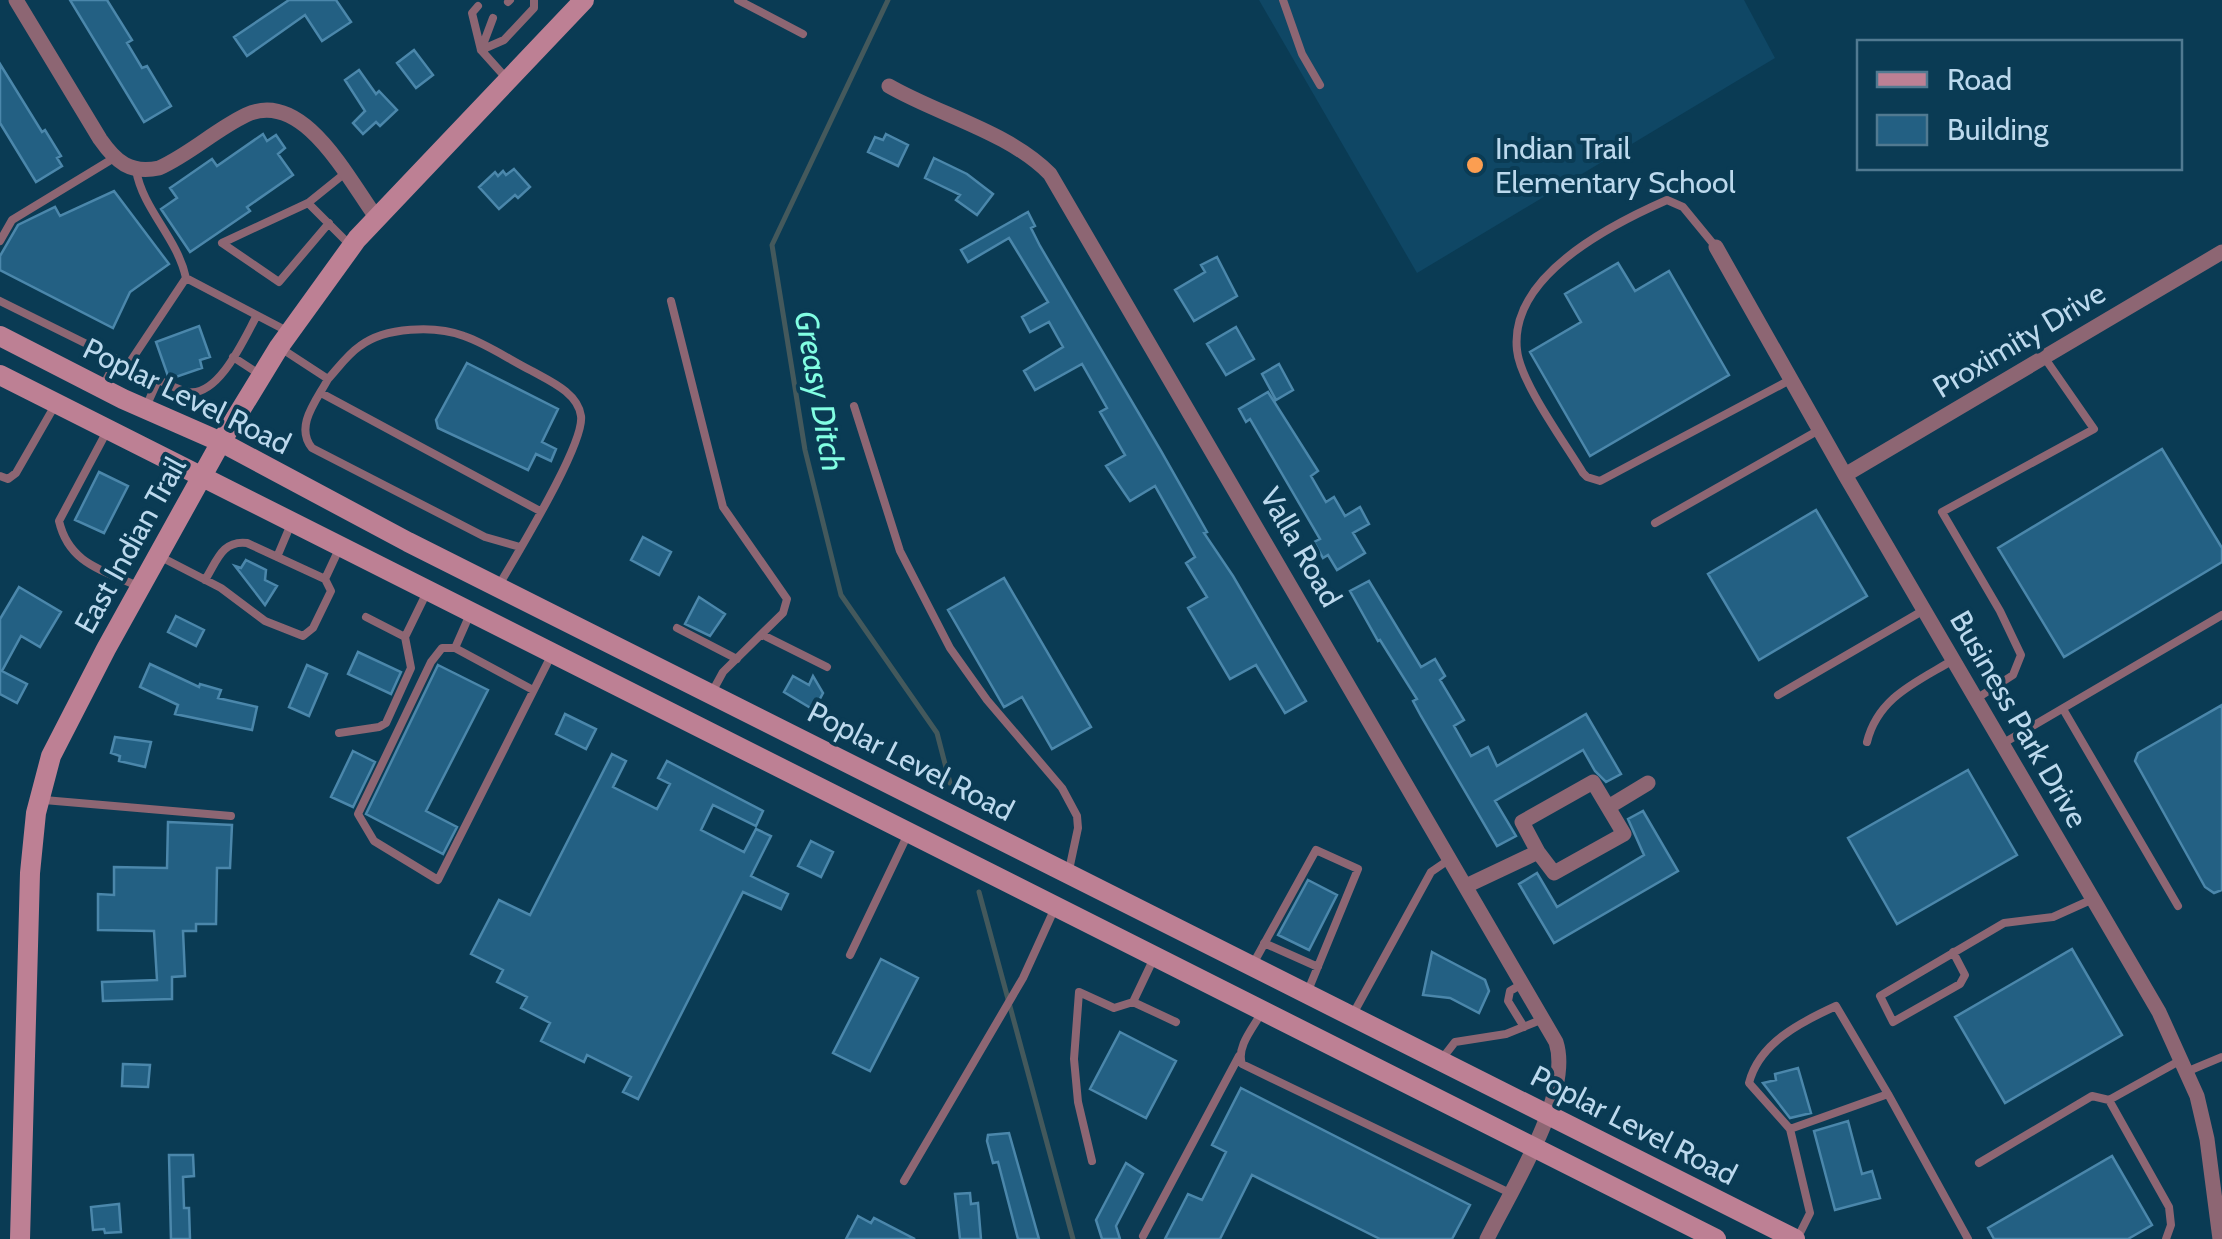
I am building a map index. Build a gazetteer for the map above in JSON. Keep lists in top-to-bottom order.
{
  "streets": {
    "main road": ["Poplar Level Road", "East Indian Trail"],
    "street": ["Proximity Drive", "Valla Road", "Business Park Drive"]
  },
  "crossings": [
    ["Proximity Drive", "Business Park Drive"],
    ["Poplar Level Road", "East Indian Trail"],
    ["Poplar Level Road", "Valla Road"]
  ],
  "water": ["Greasy Ditch"],
  "places": ["Indian Trail Elementary School"],
  "legend": ["Road", "Building"]
}
